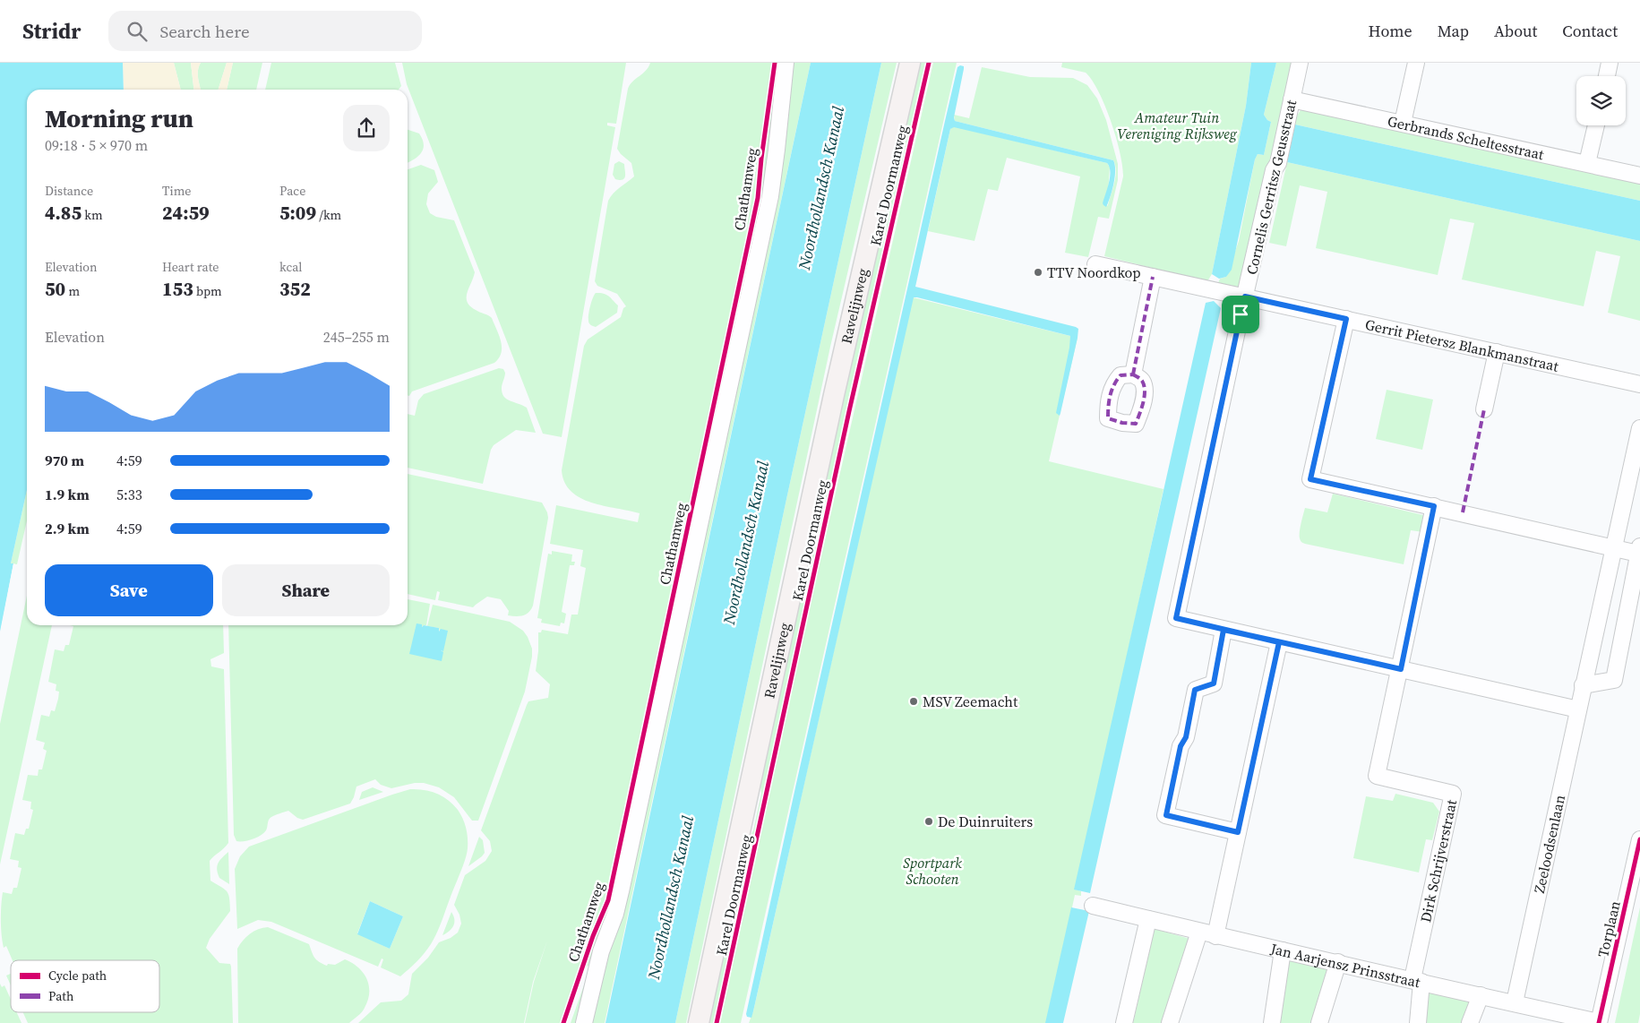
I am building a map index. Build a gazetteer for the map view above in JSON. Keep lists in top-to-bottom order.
{
  "streets": {
    "main road": ["Ravelijnweg"],
    "street": [
      "Gerbrands Scheltesstraat",
      "Cornelis Gerritsz Geusstraat",
      "Chathamweg",
      "Gerrit Pietersz Blankmanstraat",
      "Zeeloodsenlaan",
      "Dirk Schrijverstraat",
      "Torplaan",
      "Jan Aarjensz Prinsstraat"
    ],
    "cycle path": ["Karel Doormanweg"]
  },
  "crossings": [
    ["Gerbrands Scheltesstraat", "Cornelis Gerritsz Geusstraat"],
    ["Cornelis Gerritsz Geusstraat", "Gerrit Pietersz Blankmanstraat"],
    ["Cornelis Gerritsz Geusstraat", "Zeeloodsenlaan"],
    ["Cornelis Gerritsz Geusstraat", "Dirk Schrijverstraat"],
    ["Zeeloodsenlaan", "Jan Aarjensz Prinsstraat"],
    ["Dirk Schrijverstraat", "Jan Aarjensz Prinsstraat"],
    ["Torplaan", "Jan Aarjensz Prinsstraat"]
  ],
  "water": ["Noordhollandsch Kanaal"],
  "parks": ["Amateur Tuin Vereniging Rijksweg", "Sportpark Schooten"],
  "places": ["TTV Noordkop", "MSV Zeemacht", "De Duinruiters"],
  "legend": ["Cycle path", "Path"],
  "page": {
    "header": "Stridr",
    "search": "Search here",
    "nav": [
      "Home",
      "Map",
      "About",
      "Contact"
    ],
    "heading": ["Morning run", "09:18 · 5 × 970 m"],
    "stats": [
      ["Distance", "4.85 km"],
      ["Time", "24:59"],
      ["Pace", "5:09 /km"],
      ["Elevation", "50 m"],
      ["Heart rate", "153 bpm"],
      ["kcal", "352"]
    ],
    "chart": ["Elevation", "245–255 m"],
    "list": [
      {
        "name": "970 m",
        "note": "4:59"
      },
      {
        "name": "1.9 km",
        "note": "5:33"
      },
      {
        "name": "2.9 km",
        "note": "4:59"
      }
    ],
    "buttons": ["Save", "Share"]
  }
}
